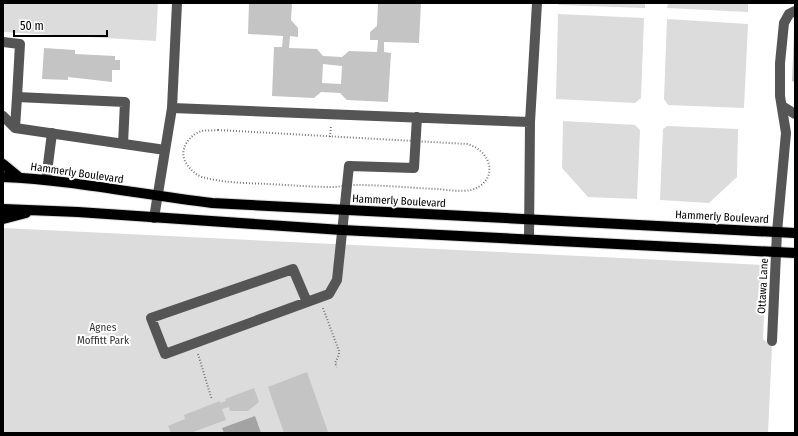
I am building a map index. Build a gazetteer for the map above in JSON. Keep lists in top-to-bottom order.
{
  "streets": {
    "main road": ["Hammerly Boulevard"],
    "street": ["Ottawa Lane"]
  },
  "crossings": [
    ["Hammerly Boulevard", "Ottawa Lane"]
  ],
  "parks": ["Agnes Moffitt Park"],
  "scale_bar": "50 m"
}
